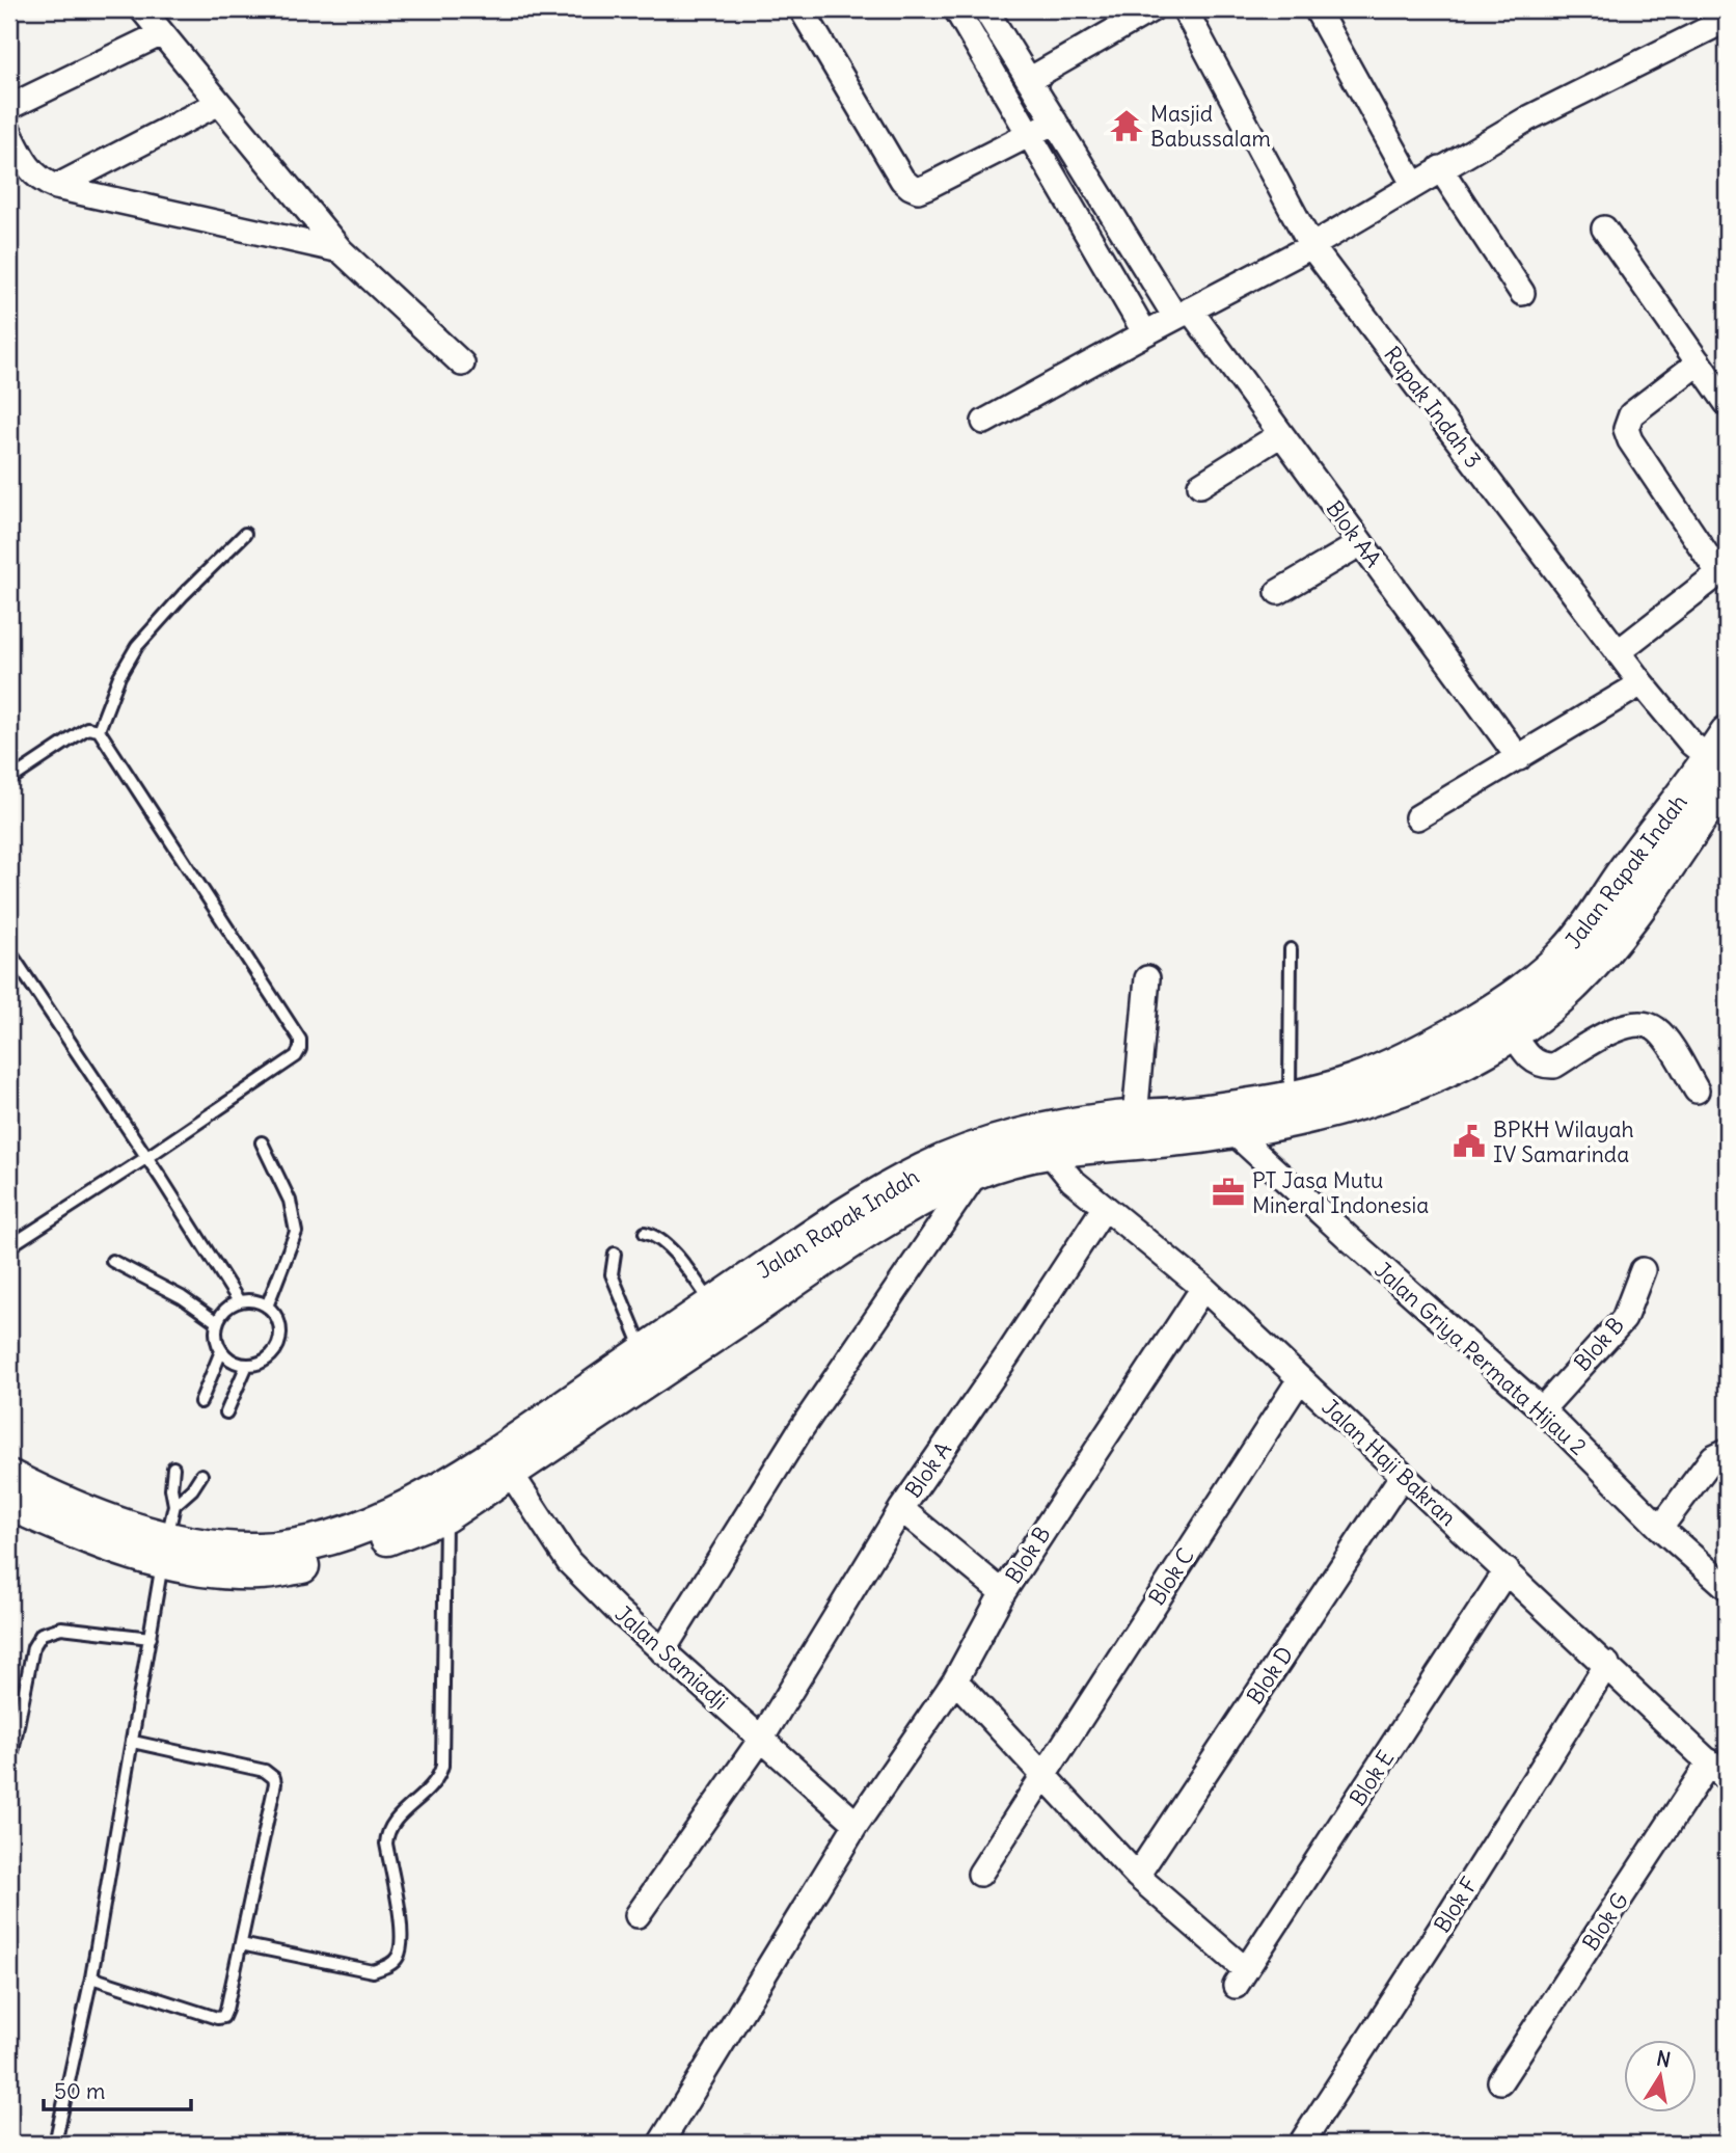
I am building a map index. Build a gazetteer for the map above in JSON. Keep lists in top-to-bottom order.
{
  "streets": {
    "main road": ["Jalan Rapak Indah"],
    "street": [
      "Rapak Indah 3",
      "Blok AA",
      "Blok B",
      "Jalan Griya Permata Hijau 2",
      "Jalan Haji Bakran",
      "Blok A",
      "Blok C",
      "Jalan Samiadji",
      "Blok D",
      "Blok E",
      "Blok F",
      "Blok G"
    ]
  },
  "crossings": [
    ["Rapak Indah 3", "Jalan Rapak Indah"],
    ["Jalan Rapak Indah", "Jalan Griya Permata Hijau 2"],
    ["Jalan Rapak Indah", "Jalan Haji Bakran"],
    ["Jalan Rapak Indah", "Jalan Samiadji"],
    ["Blok B", "Jalan Griya Permata Hijau 2"],
    ["Blok B", "Jalan Haji Bakran"],
    ["Blok B", "Jalan Samiadji"],
    ["Jalan Haji Bakran", "Blok A"],
    ["Jalan Haji Bakran", "Blok C"],
    ["Jalan Haji Bakran", "Blok D"],
    ["Jalan Haji Bakran", "Blok E"],
    ["Jalan Haji Bakran", "Blok F"],
    ["Jalan Haji Bakran", "Blok G"],
    ["Blok A", "Jalan Samiadji"],
    ["Blok D", "Blok E"]
  ],
  "places": {
    "temple": ["Masjid Babussalam"],
    "public building": ["BPKH Wilayah IV Samarinda"],
    "office": ["PT Jasa Mutu Mineral Indonesia"]
  },
  "scale_bar": "50 m",
  "north": "top"
}
